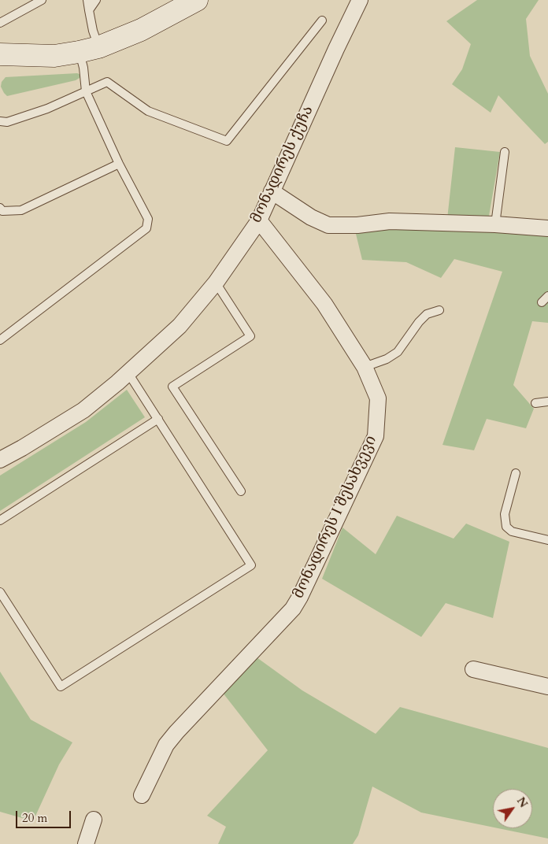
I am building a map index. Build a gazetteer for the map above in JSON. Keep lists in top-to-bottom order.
{
  "streets": {
    "street": ["მონადირეს ქუჩა", "მონადირეს I შესახვევი"]
  },
  "crossings": [
    ["მონადირეს ქუჩა", "მონადირეს I შესახვევი"]
  ],
  "scale_bar": "20 m",
  "north": "top right"
}
